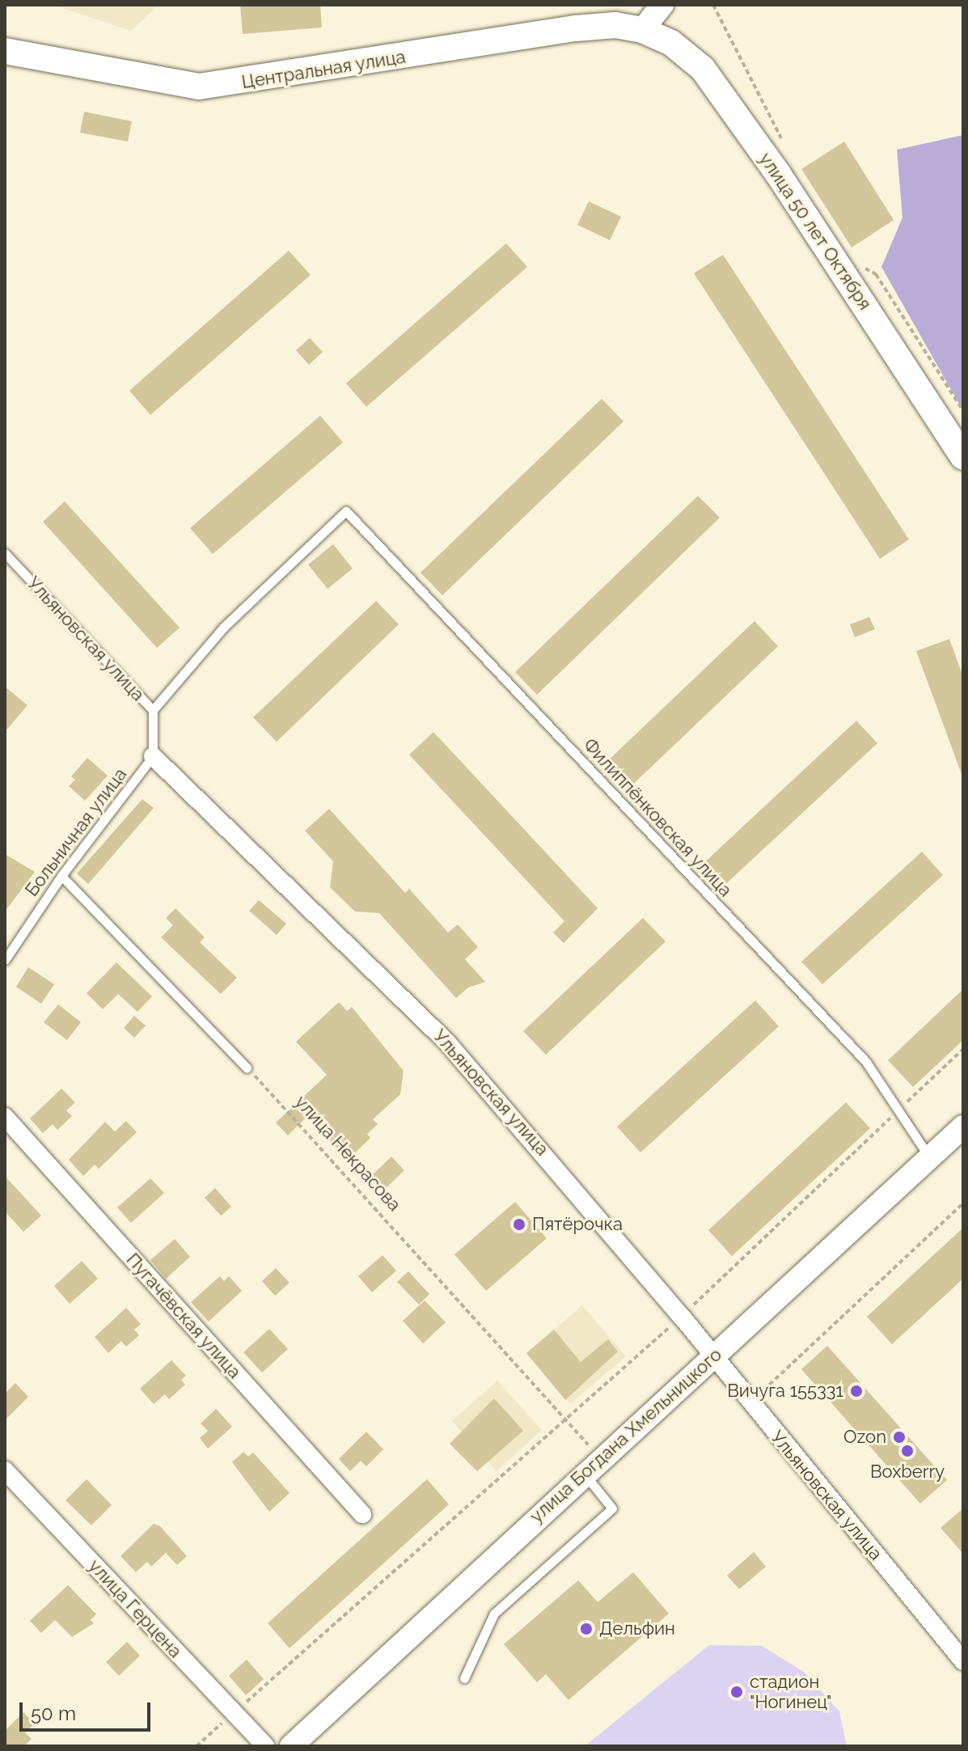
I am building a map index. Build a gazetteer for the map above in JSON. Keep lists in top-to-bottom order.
{
  "streets": {
    "main road": ["Центральная улица", "улица 50 лет Октября"],
    "street": [
      "Ульяновская улица",
      "Пугачёвская улица",
      "улица Богдана Хмельницкого",
      "улица Герцена"
    ],
    "lane": ["Филиппёнковская улица", "Больничная улица"],
    "path": ["улица Некрасова"]
  },
  "crossings": [
    ["Центральная улица", "улица 50 лет Октября"],
    ["Ульяновская улица", "Филиппёнковская улица"],
    ["Ульяновская улица", "Больничная улица"],
    ["Ульяновская улица", "улица Богдана Хмельницкого"],
    ["Филиппёнковская улица", "улица Богдана Хмельницкого"],
    ["улица Некрасова", "улица Богдана Хмельницкого"]
  ],
  "places": [
    "Пятёрочка",
    "Вичуга 155331",
    "Ozon",
    "Boxberry",
    "Дельфин",
    "стадион \"Ногинец\""
  ],
  "scale_bar": "50 m"
}
